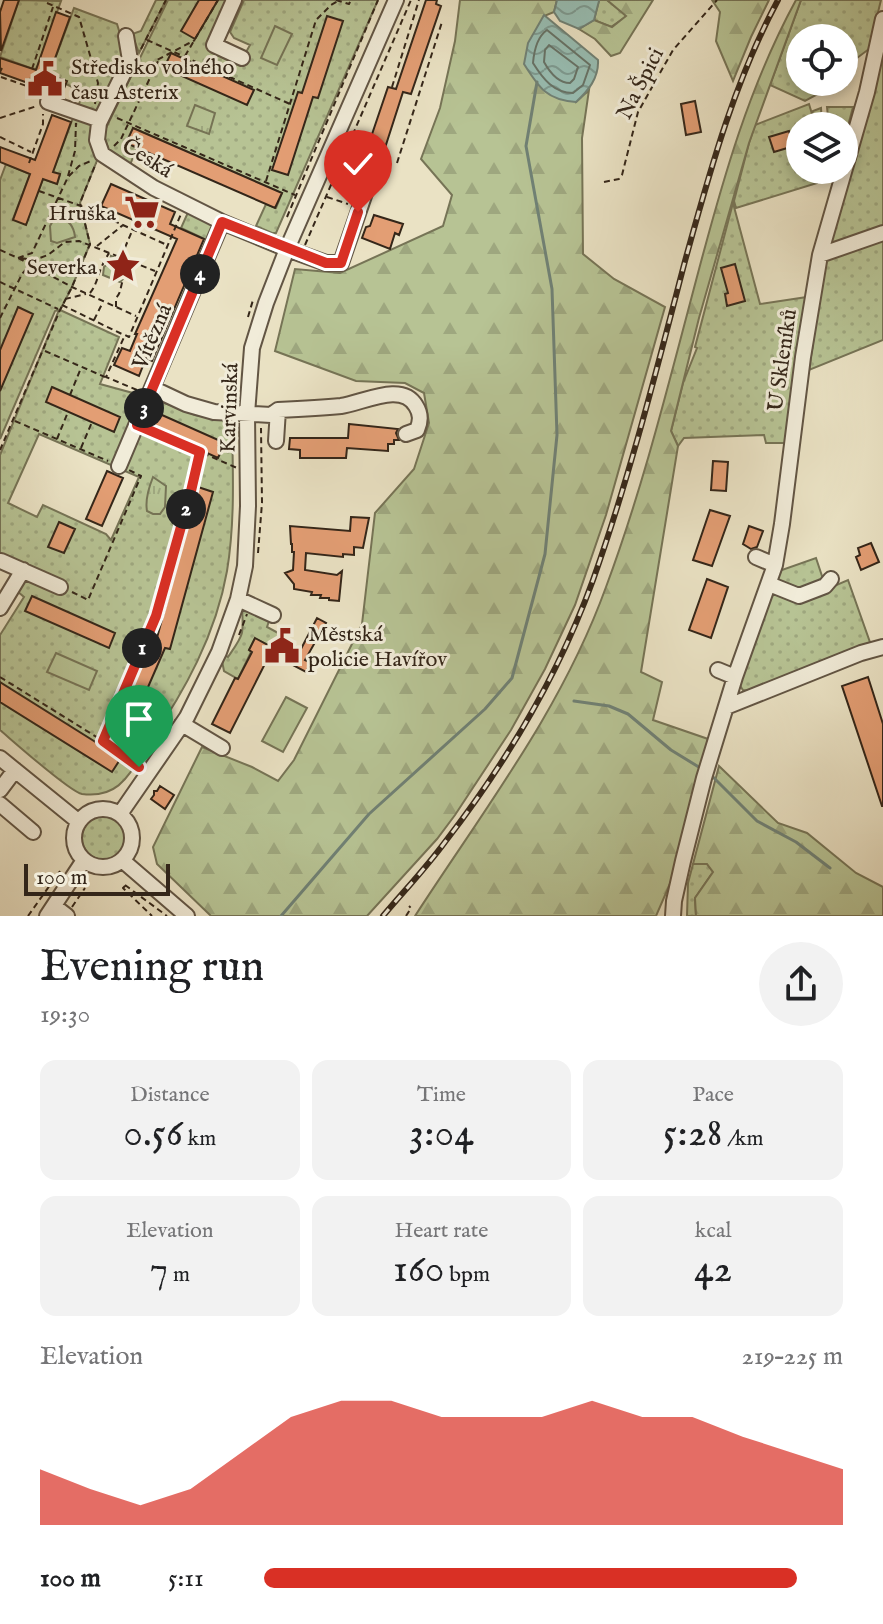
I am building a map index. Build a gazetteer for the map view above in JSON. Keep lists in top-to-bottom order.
{
  "streets": {
    "street": [
      "Česká",
      "Vítězná",
      "U Skleníků",
      "Karvinská"
    ],
    "path": ["Na Špici"]
  },
  "crossings": [
    ["Česká", "Vítězná"],
    ["Česká", "Karvinská"]
  ],
  "places": {
    "public building": ["Středisko volného času Asterix", "Městská policie Havířov"],
    "supermarket": ["Hruška"],
    "place": ["Severka"]
  },
  "scale_bar": "100 m",
  "page": {
    "pins": [
      "4",
      "3",
      "2",
      "1"
    ],
    "scale": "100 m",
    "heading": ["Evening run", "19:30"],
    "stats": [
      ["Distance", "0.56 km"],
      ["Time", "3:04"],
      ["Pace", "5:28 /km"],
      ["Elevation", "7 m"],
      ["Heart rate", "160 bpm"],
      ["kcal", "42"]
    ],
    "chart": ["Elevation", "219–225 m"],
    "list": [
      {
        "name": "100 m",
        "note": "5:11"
      }
    ]
  }
}
